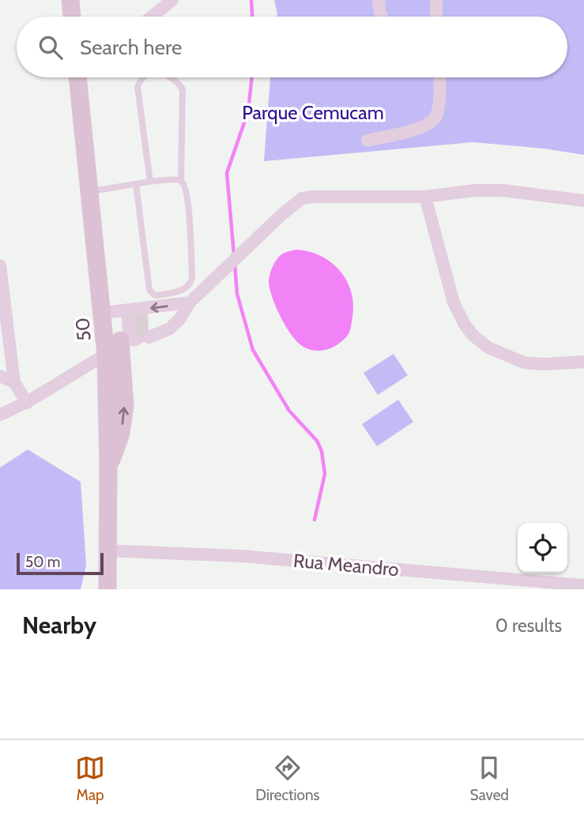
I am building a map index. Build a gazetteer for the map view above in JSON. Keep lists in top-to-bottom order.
{
  "streets": {
    "main road": ["50"],
    "street": ["Rua Meandro"]
  },
  "crossings": [
    ["50", "Rua Meandro"]
  ],
  "parks": ["Parque Cemucam"],
  "scale_bar": "50 m",
  "page": {
    "search": "Search here",
    "scale": "50 m",
    "heading": ["Nearby", "0 results"],
    "nav": ["Map", "Directions", "Saved"]
  }
}
